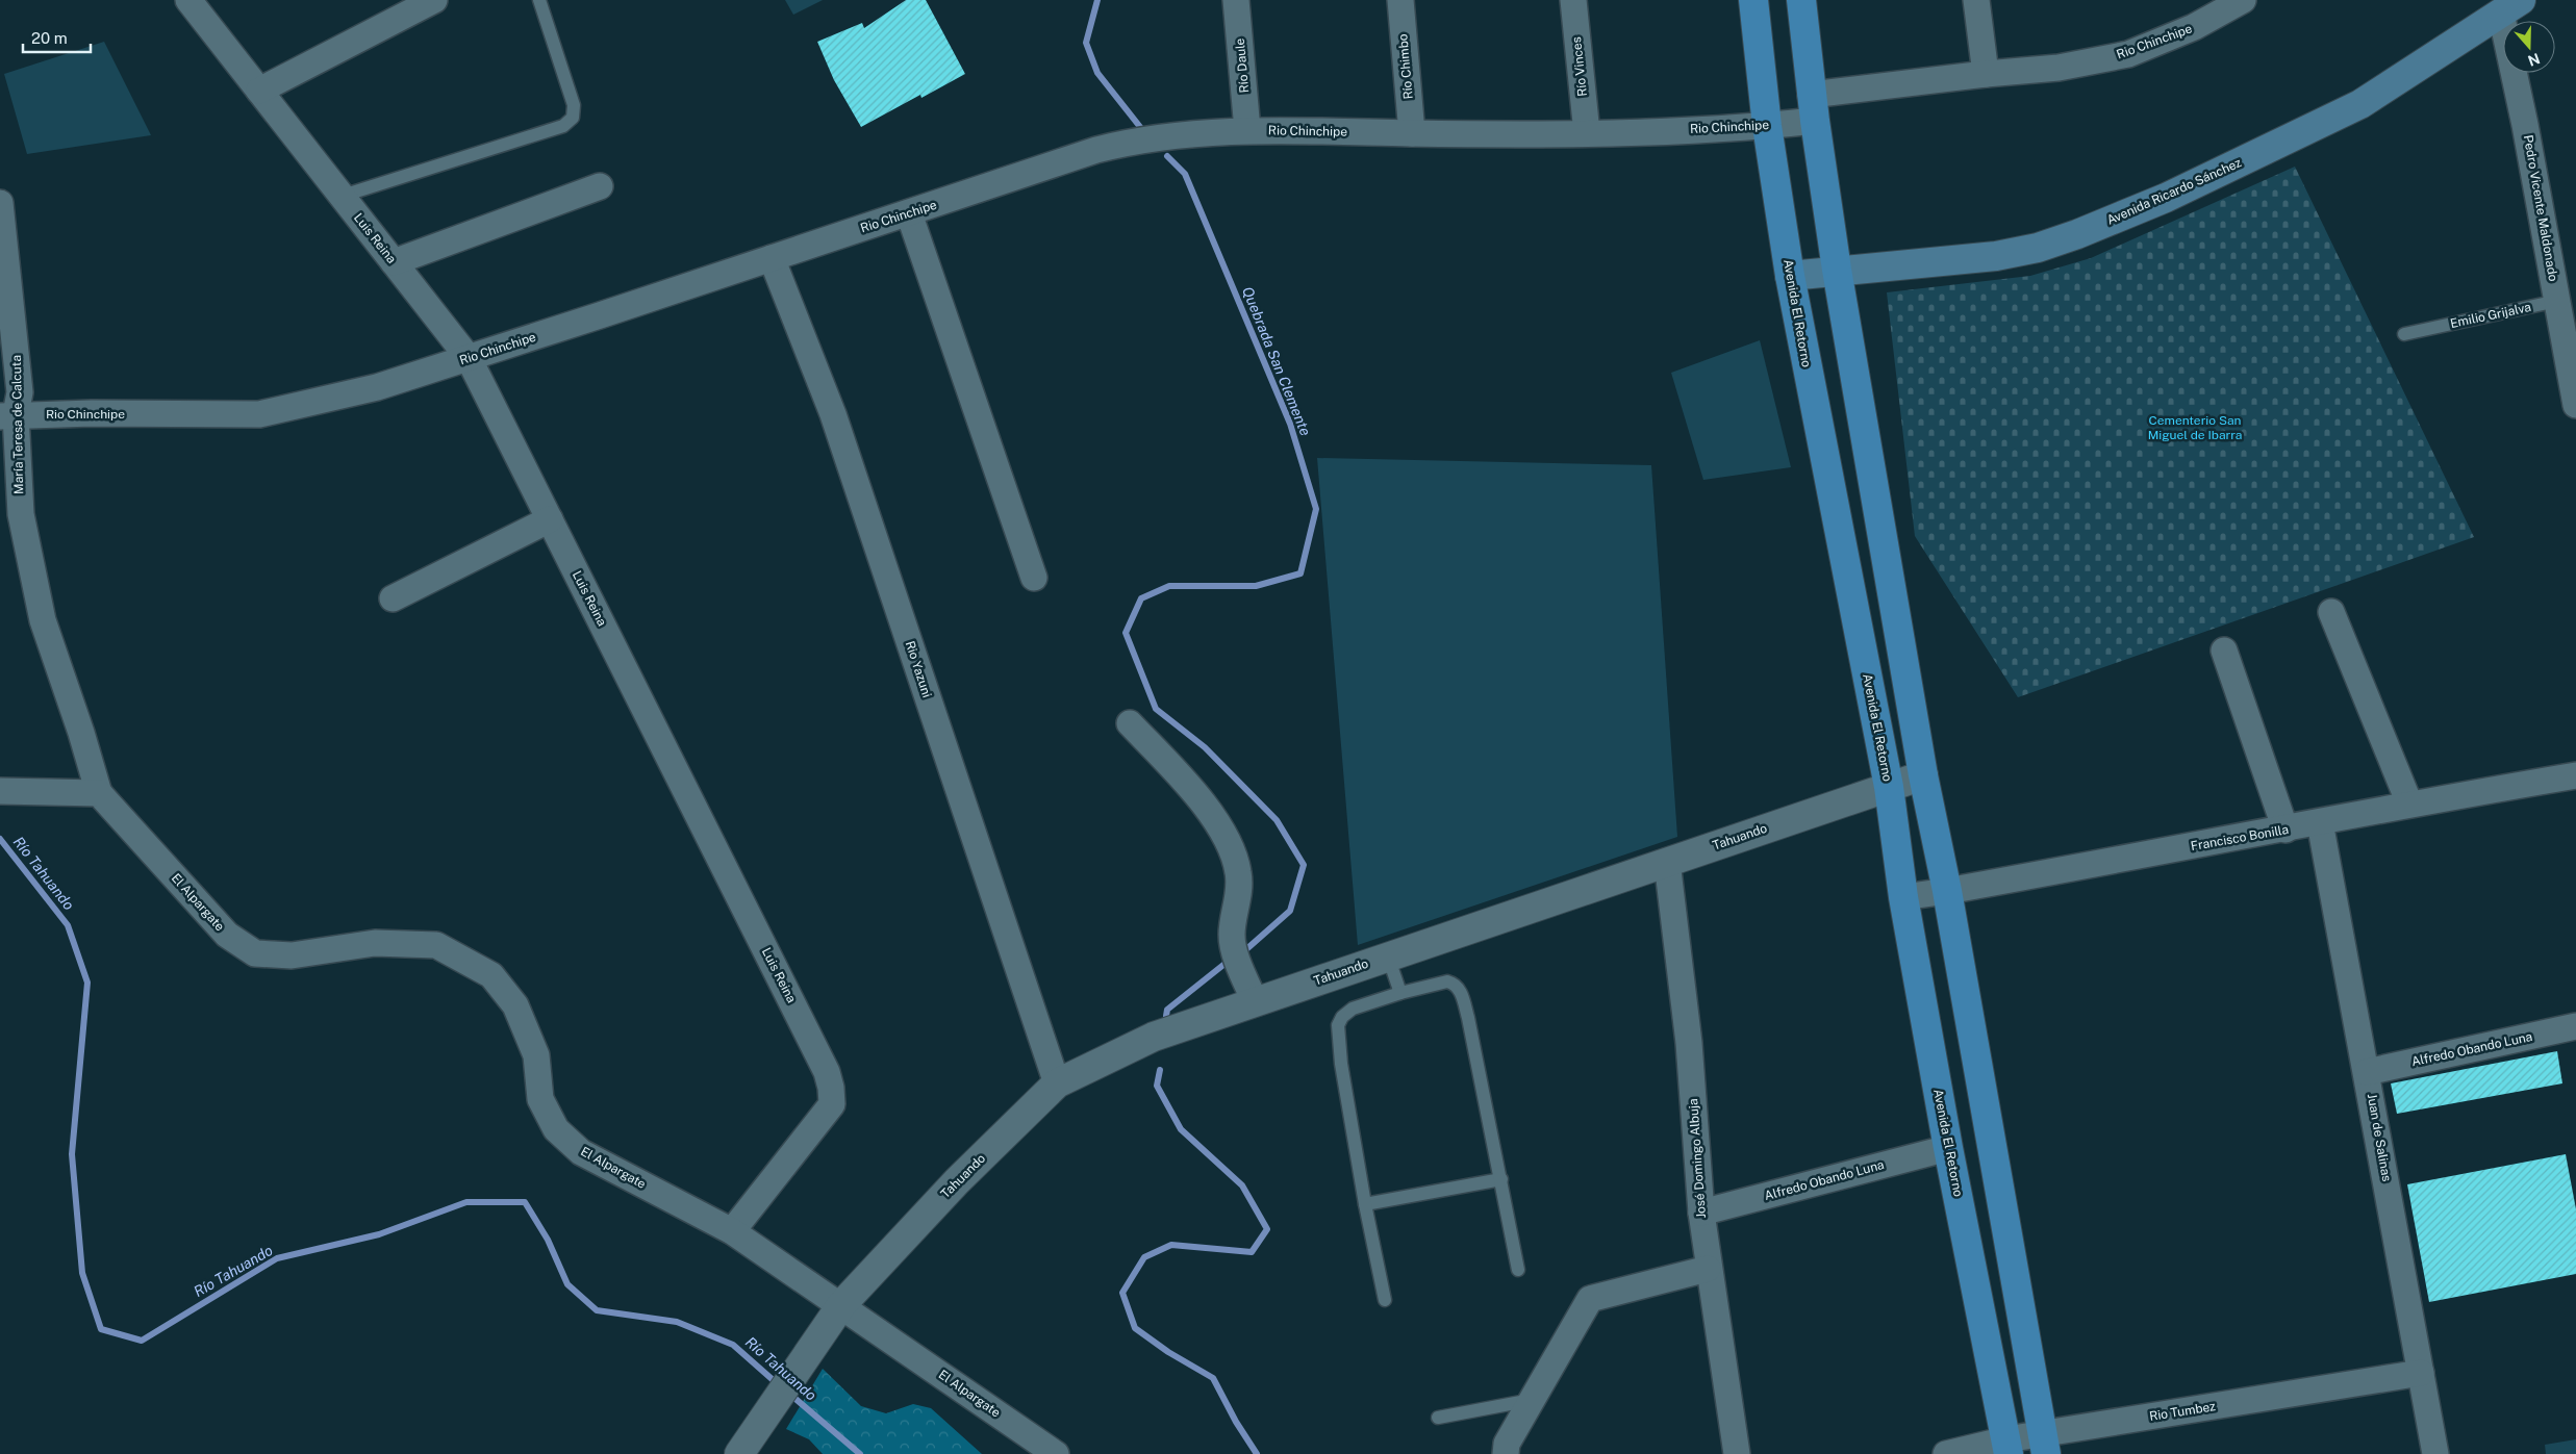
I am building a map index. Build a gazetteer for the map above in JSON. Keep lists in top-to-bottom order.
{
  "streets": {
    "main road": ["Avenida Ricardo Sánchez", "Avenida El Retorno"],
    "street": [
      "Rio Chinchipe",
      "Río Daule",
      "Río Chimbo",
      "Río Vinces",
      "Pedro Vicente Maldonado",
      "Luis Reina",
      "María Teresa de Calcuta",
      "Rio Yazuni",
      "Tahuando",
      "Francisco Bonilla",
      "El Alpargate",
      "Alfredo Obando Luna",
      "Juan de Salinas",
      "José Domingo Albuja",
      "Rio Tumbez"
    ],
    "lane": ["Emilio Grijalva"]
  },
  "crossings": [
    ["Rio Chinchipe", "Río Daule"],
    ["Rio Chinchipe", "Río Chimbo"],
    ["Rio Chinchipe", "Río Vinces"],
    ["Rio Chinchipe", "Luis Reina"],
    ["Rio Chinchipe", "Avenida El Retorno"],
    ["Rio Chinchipe", "María Teresa de Calcuta"],
    ["Rio Chinchipe", "Rio Yazuni"],
    ["Avenida Ricardo Sánchez", "Pedro Vicente Maldonado"],
    ["Avenida Ricardo Sánchez", "Avenida El Retorno"],
    ["Pedro Vicente Maldonado", "Emilio Grijalva"],
    ["Luis Reina", "El Alpargate"],
    ["Avenida El Retorno", "Tahuando"],
    ["Avenida El Retorno", "Francisco Bonilla"],
    ["Avenida El Retorno", "Alfredo Obando Luna"],
    ["Avenida El Retorno", "Rio Tumbez"],
    ["María Teresa de Calcuta", "El Alpargate"],
    ["Rio Yazuni", "Tahuando"],
    ["Tahuando", "El Alpargate"],
    ["Tahuando", "José Domingo Albuja"],
    ["Francisco Bonilla", "Juan de Salinas"],
    ["Alfredo Obando Luna", "Juan de Salinas"],
    ["Alfredo Obando Luna", "José Domingo Albuja"],
    ["Juan de Salinas", "Rio Tumbez"]
  ],
  "water": ["Quebrada San Clemente", "Río Tahuando"],
  "parks": ["Cementerio San Miguel de Ibarra"],
  "scale_bar": "20 m",
  "north": "bottom"
}
